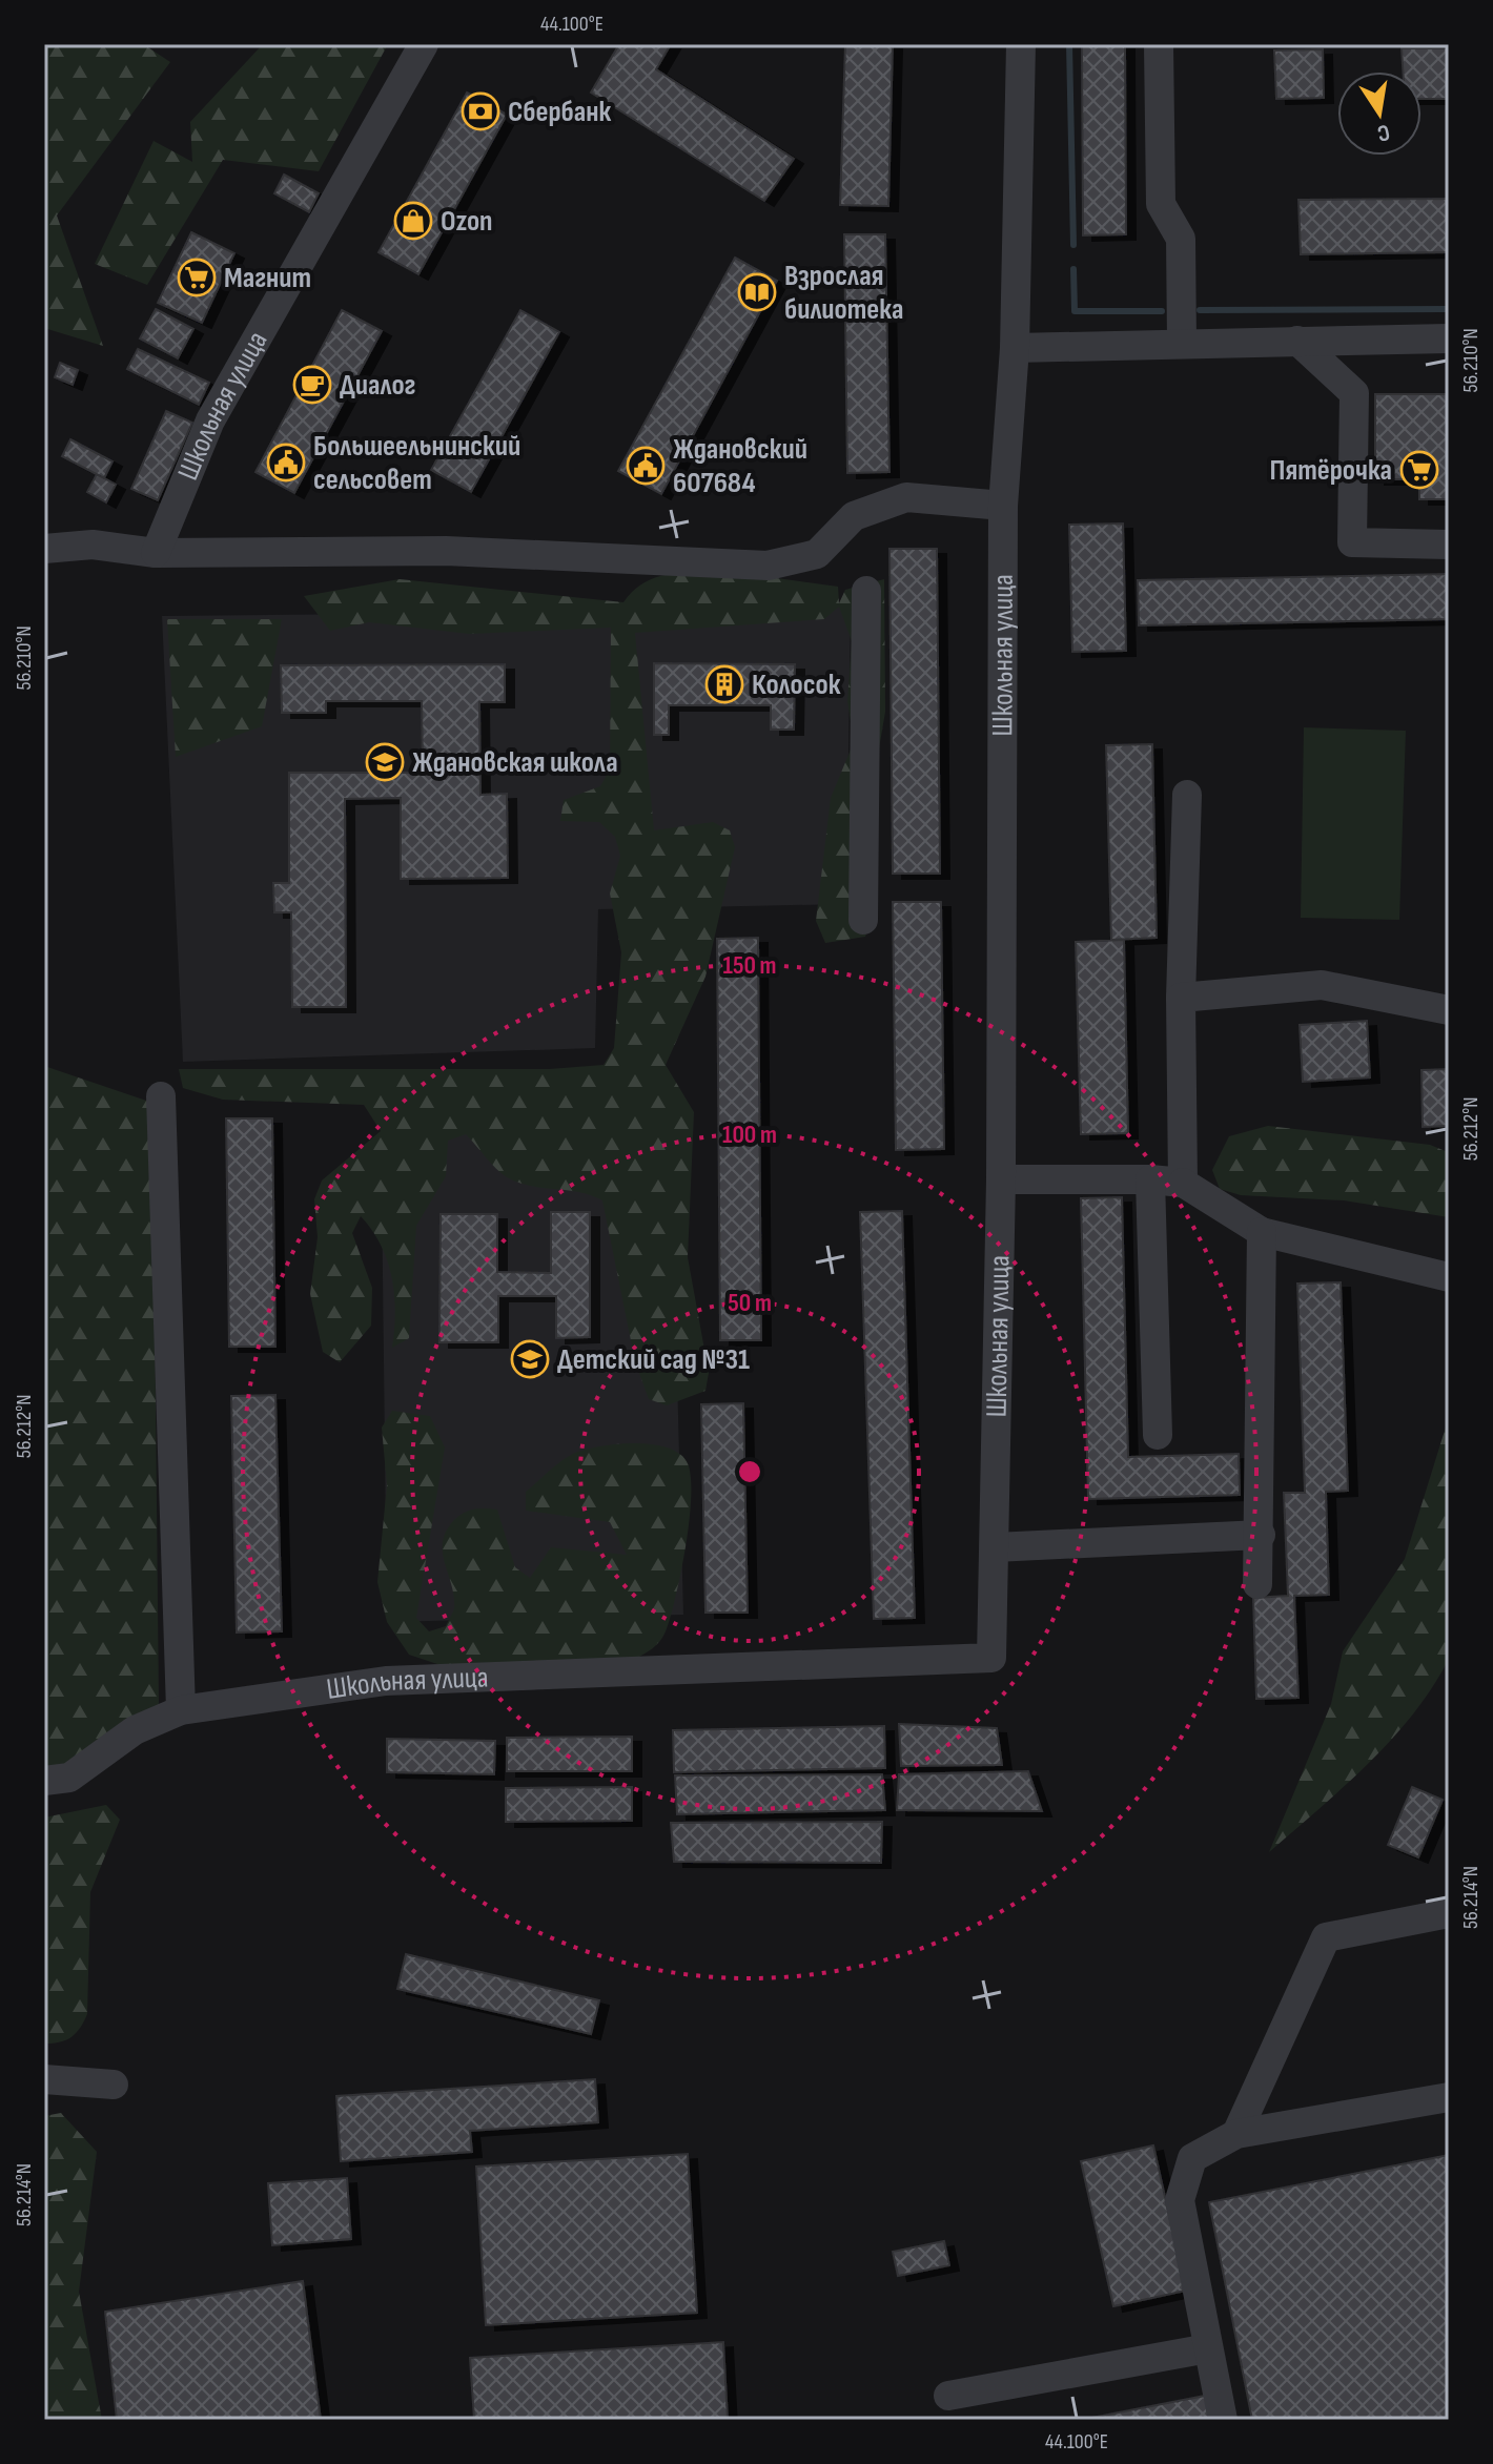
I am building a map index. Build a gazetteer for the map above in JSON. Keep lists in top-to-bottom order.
{
  "streets": {
    "street": ["Школьная улица"]
  },
  "places": {
    "bank": ["Сбербанк"],
    "shop": ["Ozon"],
    "supermarket": ["Магнит", "Пятёрочка"],
    "library": ["Взрослая билиотека"],
    "cafe": ["Диалог"],
    "public building": ["Большеельнинский сельсовет", "Ждановский 607684"],
    "building": ["Колосок"],
    "school or university": ["Ждановская школа", "Детский сад №31"]
  },
  "north": "bottom",
  "coordinates": [
    "44.100°E",
    "56.210°N",
    "56.212°N",
    "56.214°N"
  ],
  "rings": ["150 m", "100 m", "50 m"]
}
